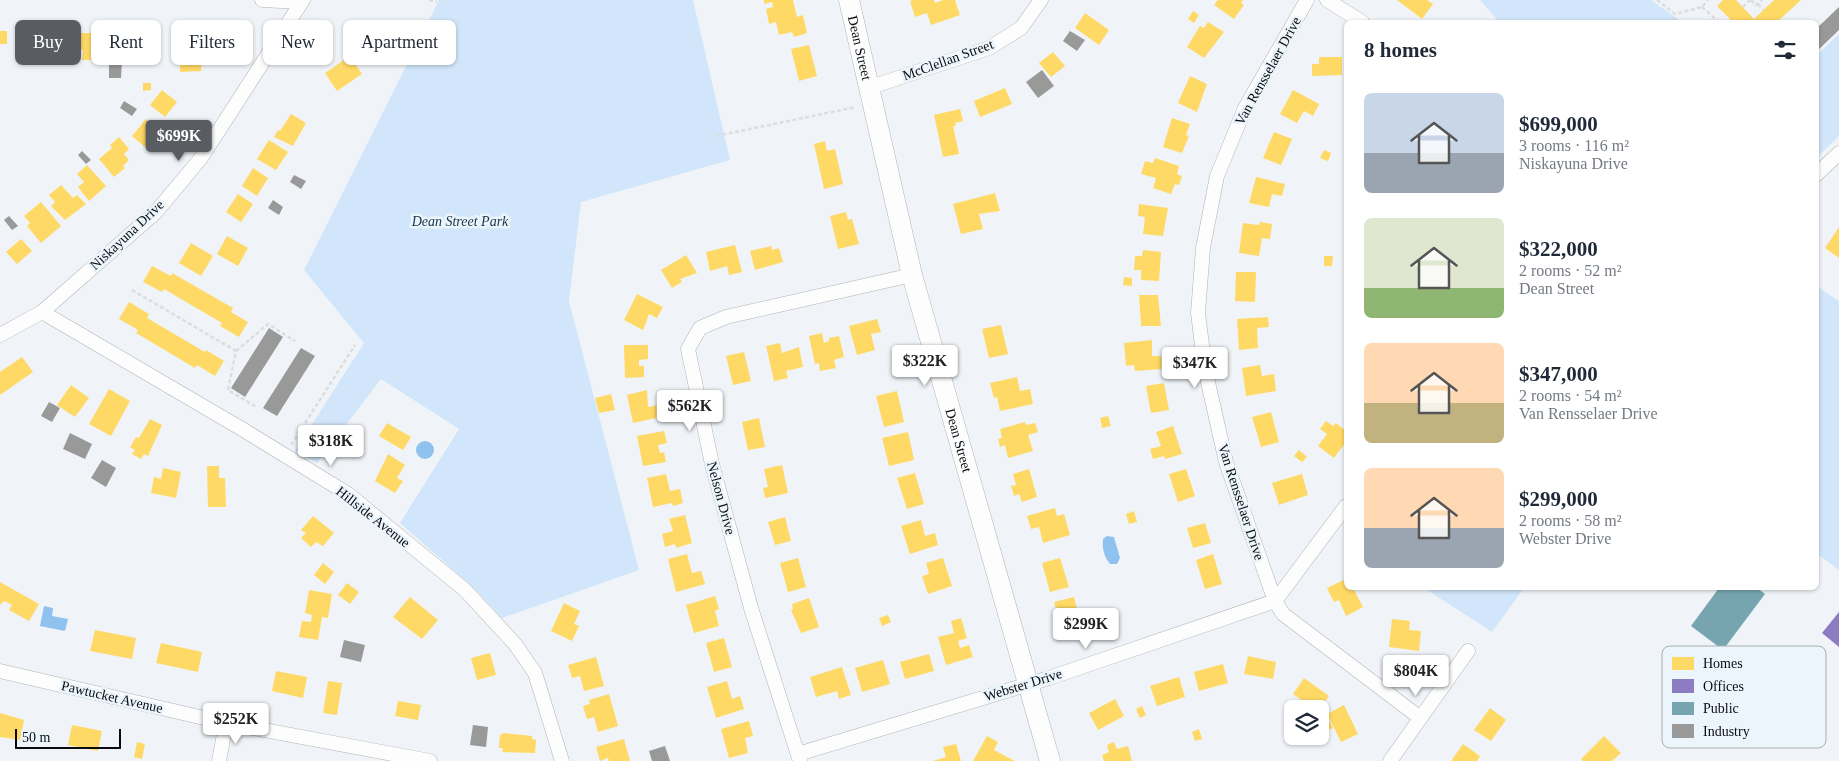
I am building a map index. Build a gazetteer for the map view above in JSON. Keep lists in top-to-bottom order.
{
  "streets": {
    "street": [
      "Dean Street",
      "McClellan Street",
      "Van Rensselaer Drive",
      "Niskayuna Drive",
      "Nelson Drive",
      "Hillside Avenue",
      "Webster Drive",
      "Pawtucket Avenue"
    ]
  },
  "crossings": [
    ["Dean Street", "McClellan Street"],
    ["Dean Street", "Nelson Drive"],
    ["Dean Street", "Webster Drive"],
    ["Van Rensselaer Drive", "Webster Drive"],
    ["Niskayuna Drive", "Hillside Avenue"],
    ["Nelson Drive", "Webster Drive"]
  ],
  "parks": ["Dean Street Park"],
  "legend": [
    "Homes",
    "Offices",
    "Public",
    "Industry"
  ],
  "scale_bar": "50 m",
  "page": {
    "chip": [
      "Buy",
      "Rent",
      "Filters",
      "New",
      "Apartment"
    ],
    "heading": "8 homes",
    "list": [
      {
        "name": "$699,000",
        "note": "3 rooms · 116 m² · Niskayuna Drive"
      },
      {
        "name": "$322,000",
        "note": "2 rooms · 52 m² · Dean Street"
      },
      {
        "name": "$347,000",
        "note": "2 rooms · 54 m² · Van Rensselaer Drive"
      },
      {
        "name": "$299,000",
        "note": "2 rooms · 58 m² · Webster Drive"
      }
    ],
    "price": [
      "$699K",
      "$322K",
      "$347K",
      "$562K",
      "$318K",
      "$299K",
      "$804K",
      "$252K"
    ],
    "scale": "50 m"
  }
}
